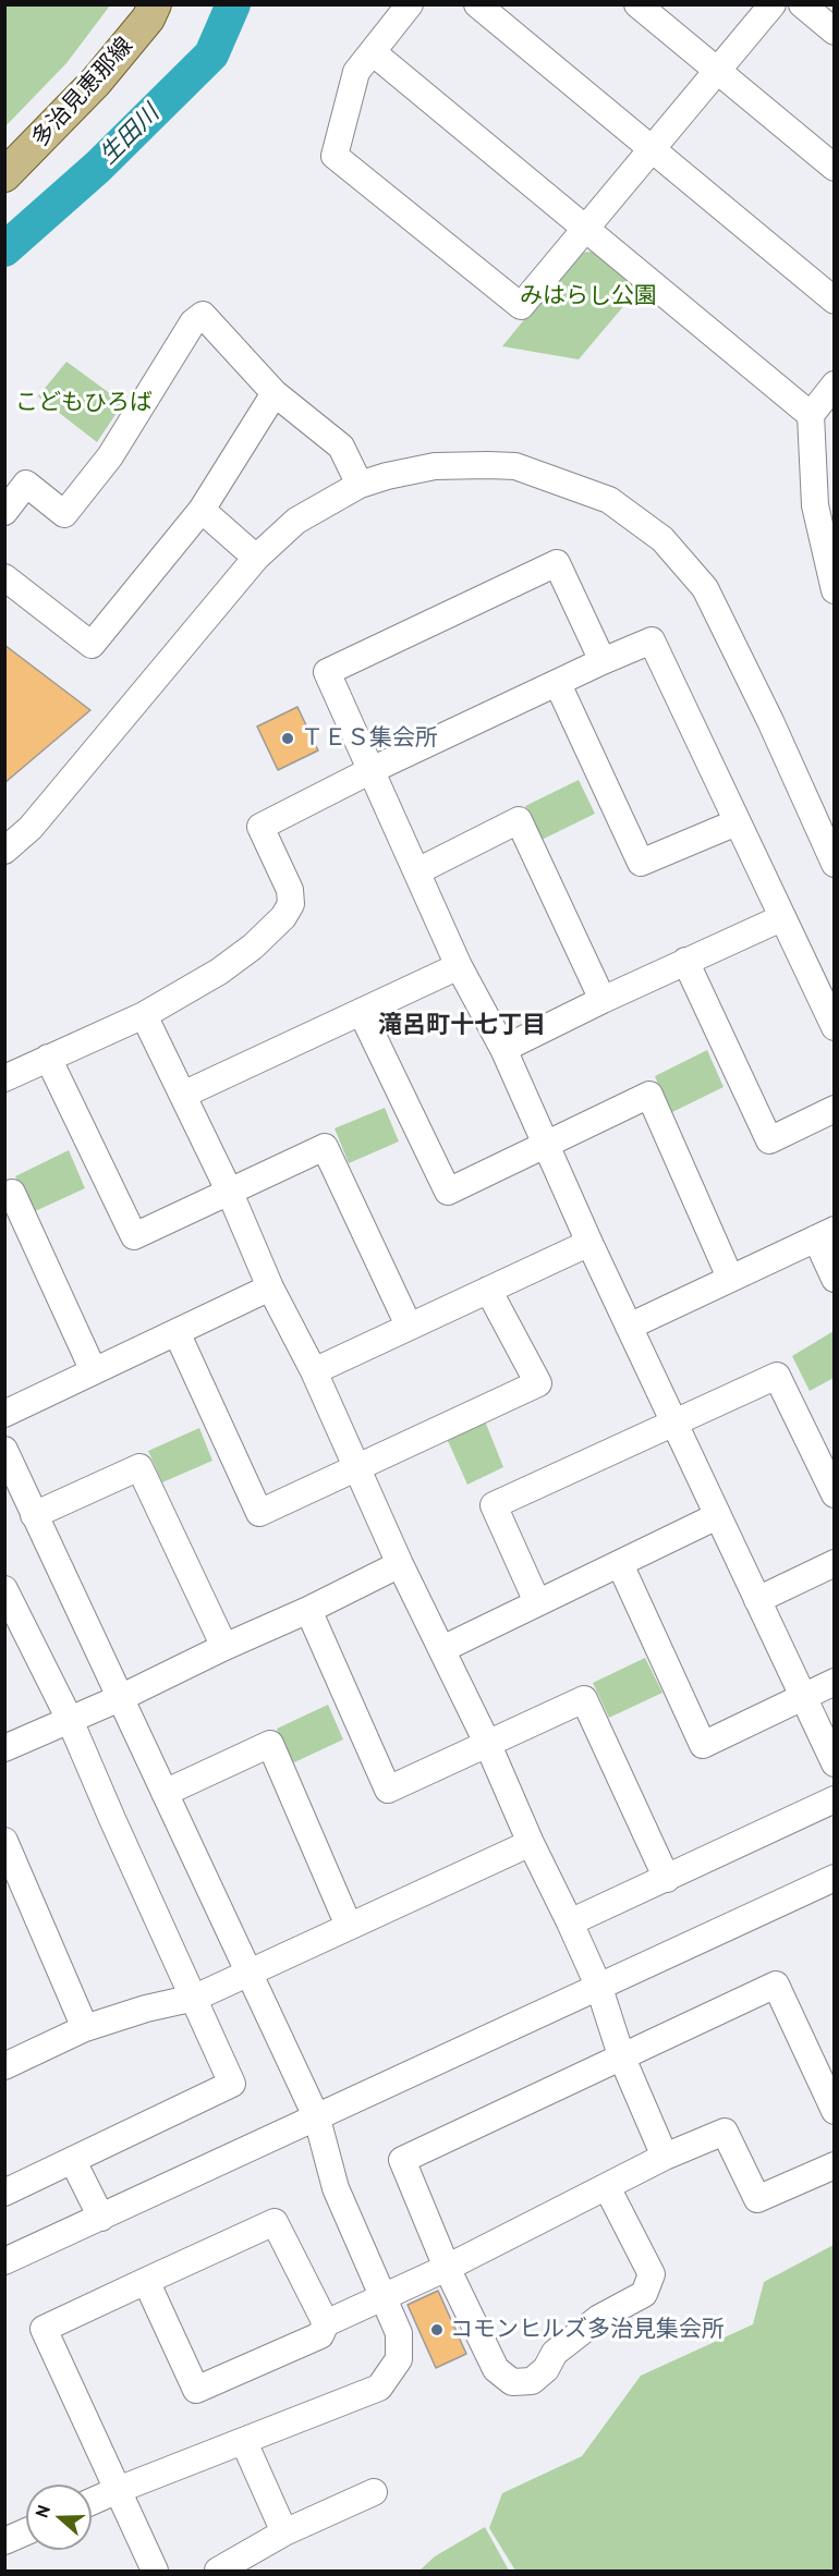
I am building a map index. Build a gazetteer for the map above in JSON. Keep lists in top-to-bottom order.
{
  "streets": {
    "main road": ["多治見恵那線"]
  },
  "districts": ["滝呂町十七丁目"],
  "water": ["生田川"],
  "parks": ["みはらし公園", "こどもひろば"],
  "places": ["ＴＥＳ集会所", "コモンヒルズ多治見集会所"],
  "north": "left"
}
